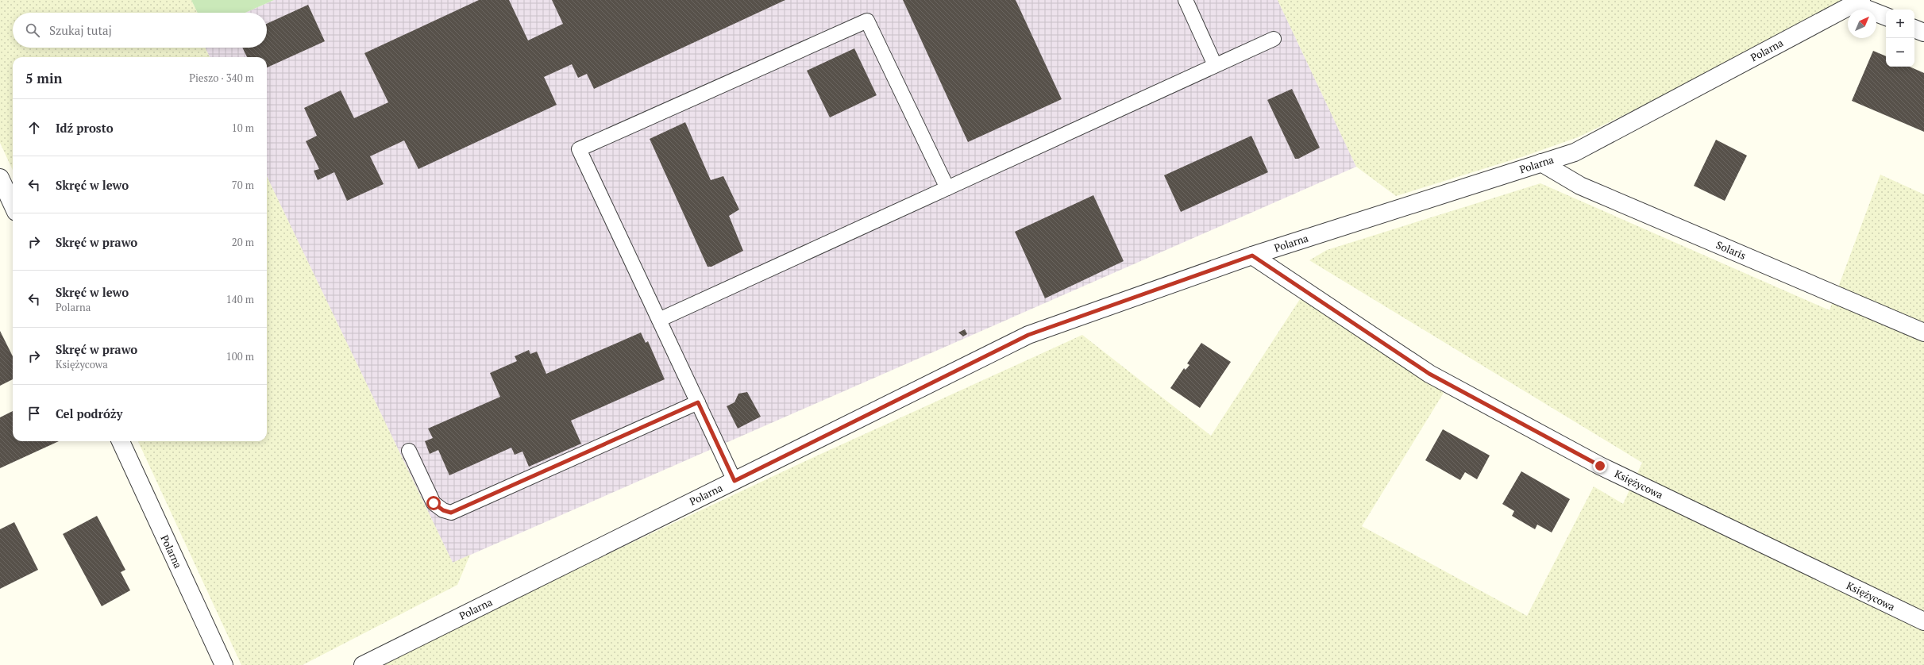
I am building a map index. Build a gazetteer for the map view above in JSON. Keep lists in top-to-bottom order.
{
  "streets": {
    "street": ["Polarna", "Solaris", "Księżycowa"]
  },
  "crossings": [
    ["Polarna", "Solaris"],
    ["Polarna", "Księżycowa"]
  ],
  "north": "top right",
  "page": {
    "map_buttons": ["+", "−"],
    "search": "Szukaj tutaj",
    "heading": ["5 min", "Pieszo · 340 m"],
    "list": [
      ["Idź prosto", "10 m"],
      ["Skręć w lewo", "70 m"],
      ["Skręć w prawo", "20 m"],
      ["Skręć w lewo", "Polarna", "140 m"],
      ["Skręć w prawo", "Księżycowa", "100 m"],
      "Cel podróży"
    ]
  }
}
